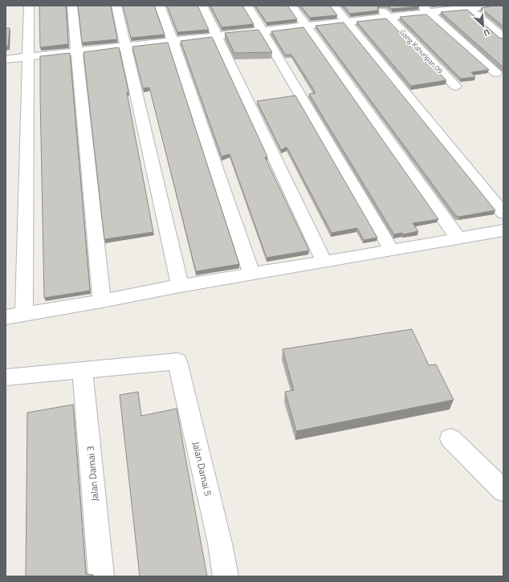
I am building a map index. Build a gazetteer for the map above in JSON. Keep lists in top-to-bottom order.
{
  "streets": {
    "street": ["Gang Kahuripan.09", "Jalan Damai 5", "Jalan Damai 3"]
  },
  "crossings": [
    ["Jalan Damai 5", "Jalan Damai 3"]
  ],
  "north": "bottom right"
}
